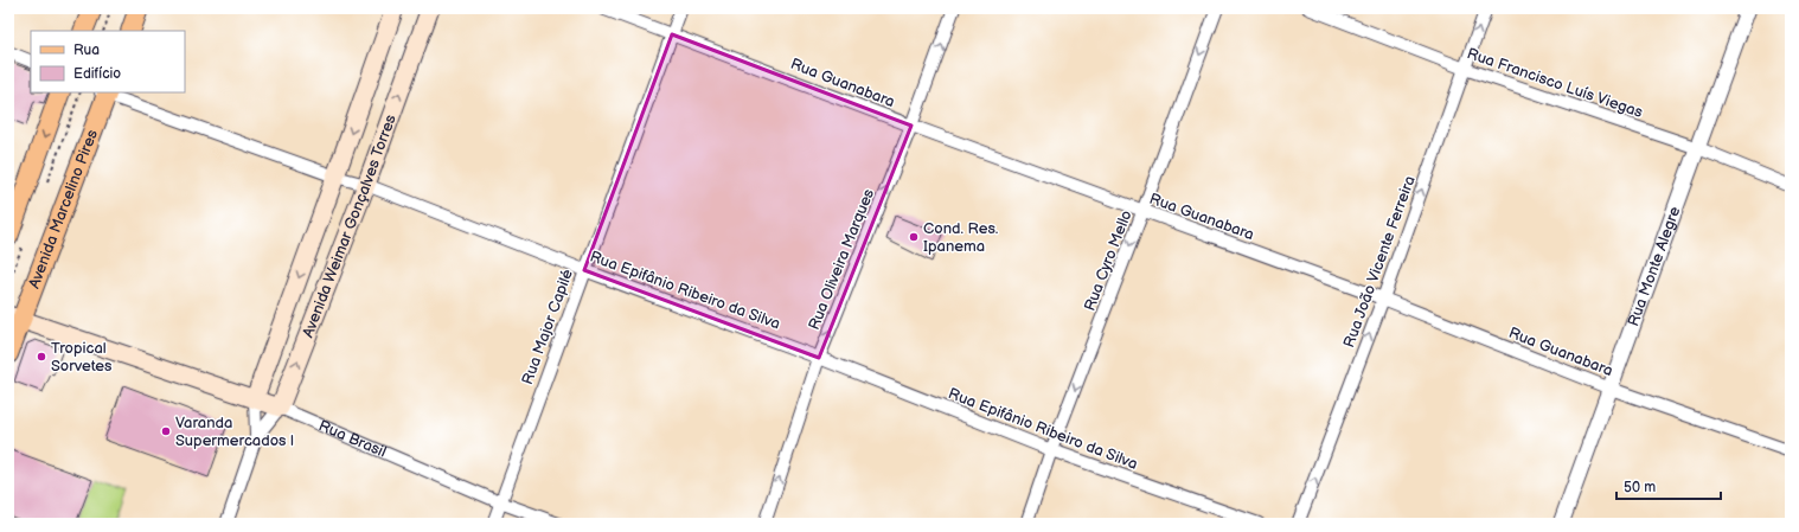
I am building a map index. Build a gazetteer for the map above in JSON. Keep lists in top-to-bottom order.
{
  "streets": {
    "main road": ["Avenida Marcelino Pires", "Avenida Weimar Gonçalves Torres", "Rua Brasil"],
    "street": [
      "Rua Guanabara",
      "Rua Francisco Luís Viegas",
      "Rua Oliveira Marques",
      "Rua Cyro Mello",
      "Rua João Vicente Ferreira",
      "Rua Monte Alegre",
      "Rua Epifânio Ribeiro da Silva",
      "Rua Major Capilé"
    ]
  },
  "crossings": [
    ["Rua Guanabara", "Rua Oliveira Marques"],
    ["Rua Guanabara", "Rua Cyro Mello"],
    ["Rua Guanabara", "Rua João Vicente Ferreira"],
    ["Rua Guanabara", "Rua Monte Alegre"],
    ["Rua Guanabara", "Rua Major Capilé"],
    ["Rua Francisco Luís Viegas", "Rua João Vicente Ferreira"],
    ["Rua Francisco Luís Viegas", "Rua Monte Alegre"],
    ["Avenida Marcelino Pires", "Rua Epifânio Ribeiro da Silva"],
    ["Avenida Marcelino Pires", "Rua Brasil"],
    ["Avenida Weimar Gonçalves Torres", "Rua Epifânio Ribeiro da Silva"],
    ["Avenida Weimar Gonçalves Torres", "Rua Brasil"],
    ["Rua Oliveira Marques", "Rua Epifânio Ribeiro da Silva"],
    ["Rua Cyro Mello", "Rua Epifânio Ribeiro da Silva"],
    ["Rua Epifânio Ribeiro da Silva", "Rua Major Capilé"],
    ["Rua Major Capilé", "Rua Brasil"]
  ],
  "one_way": ["Rua Oliveira Marques", "Rua Cyro Mello", "Rua João Vicente Ferreira"],
  "places": ["Cond. Res. Ipanema", "Tropical Sorvetes", "Varanda Supermercados l"],
  "legend": ["Rua", "Edifício"],
  "scale_bar": "50 m"
}
